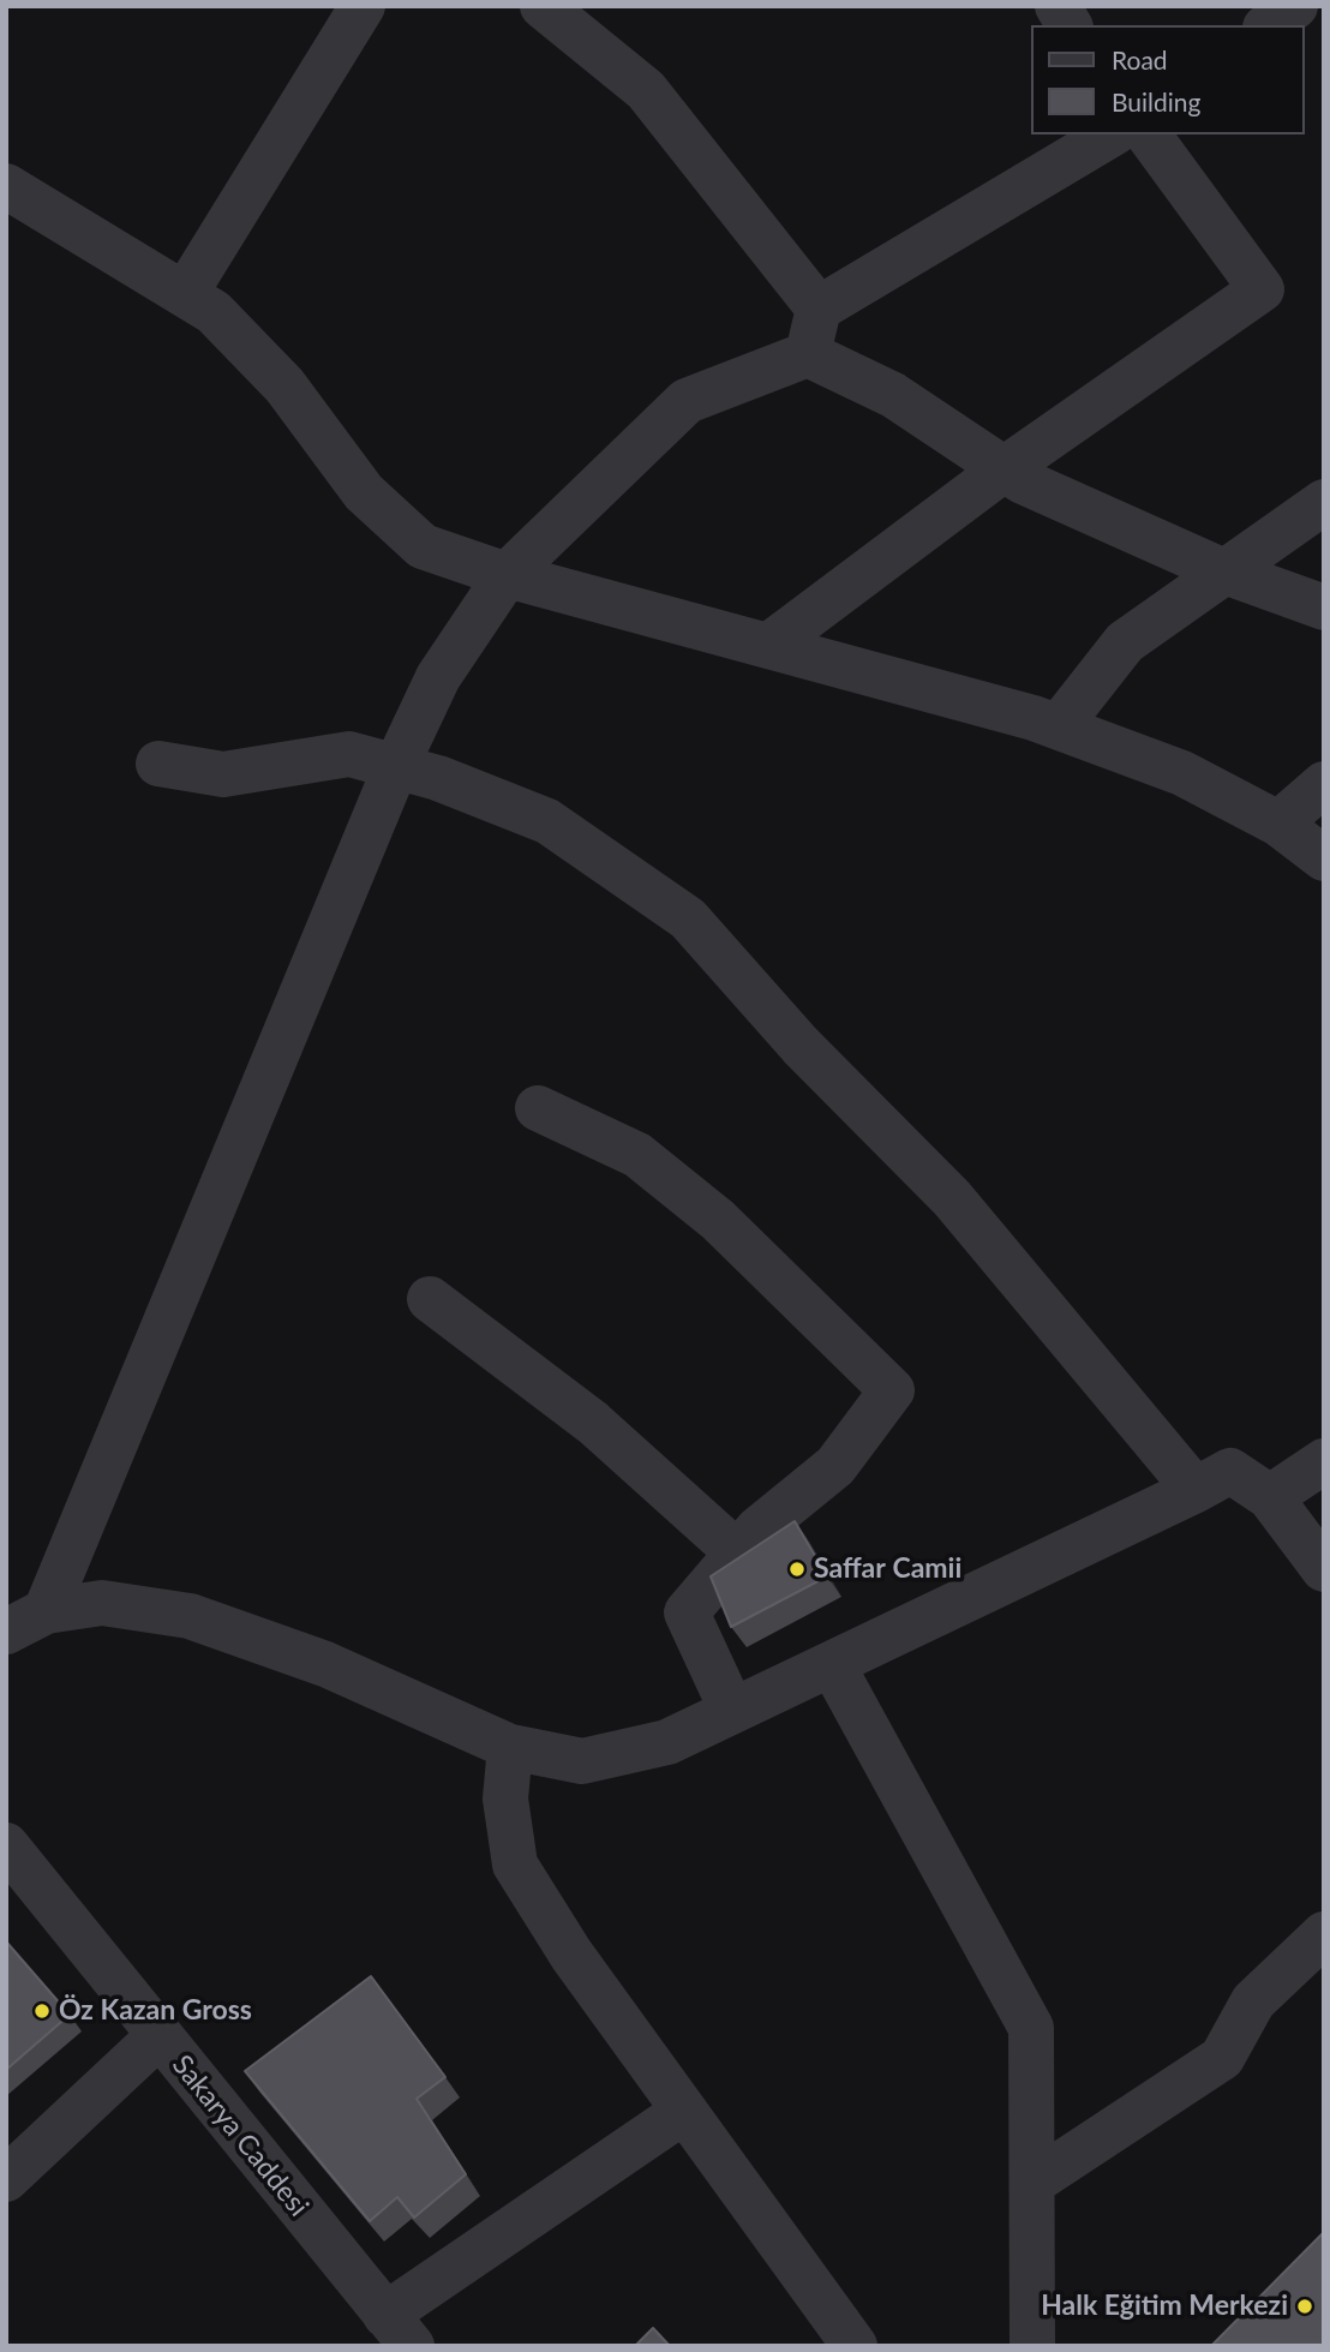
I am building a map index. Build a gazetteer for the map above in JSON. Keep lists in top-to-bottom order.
{
  "streets": {
    "street": ["Sakarya Caddesi"]
  },
  "places": ["Saffar Camii", "Öz Kazan Gross", "Halk Eğitim Merkezi"],
  "legend": ["Road", "Building"]
}
